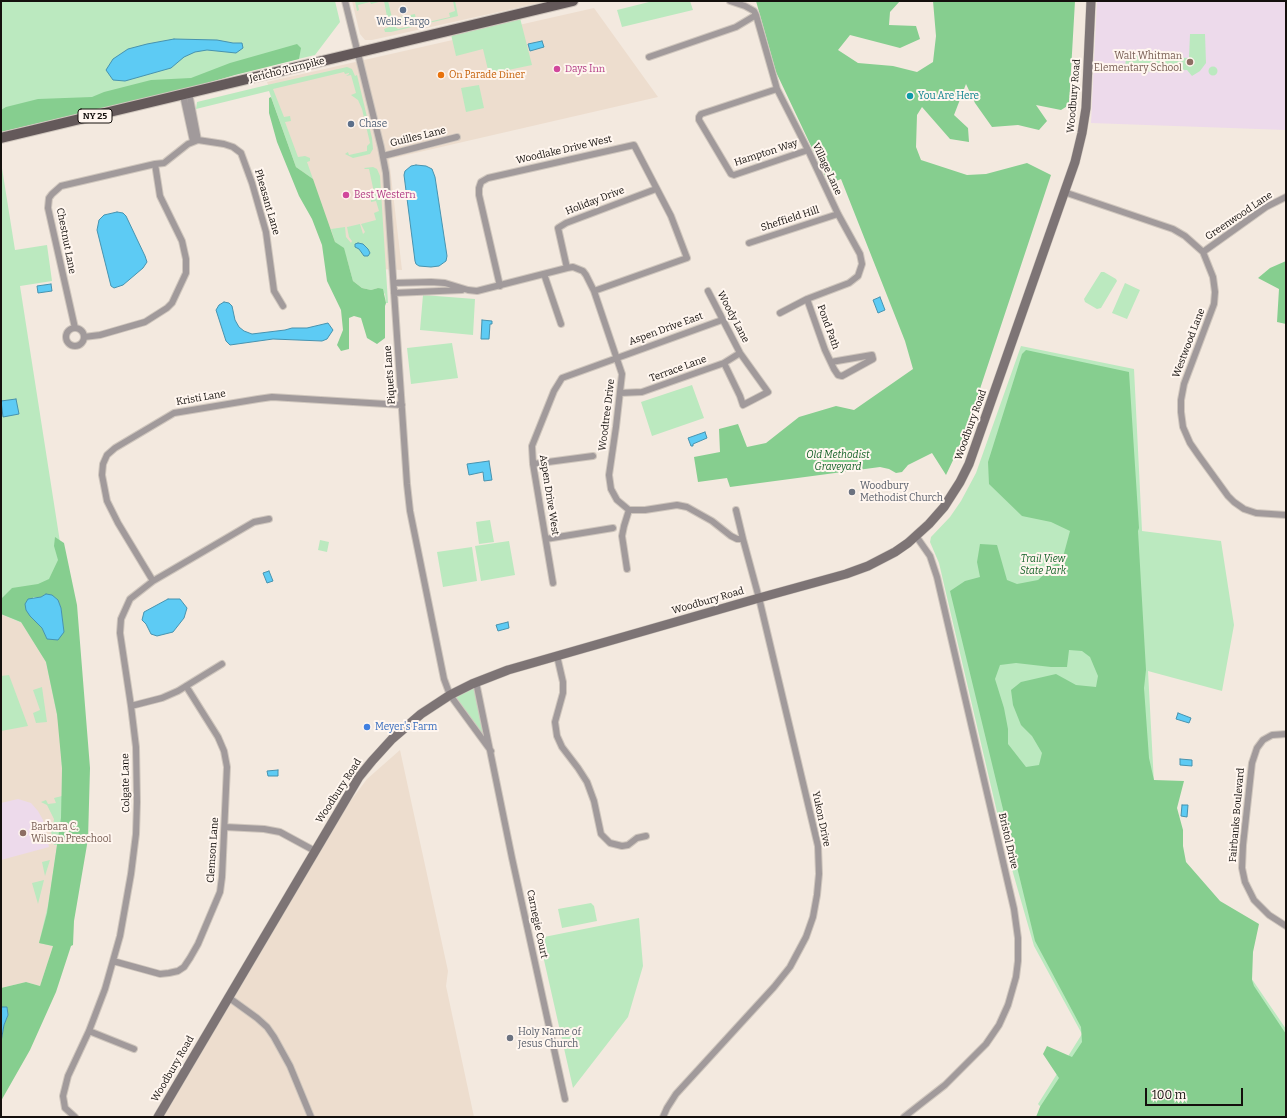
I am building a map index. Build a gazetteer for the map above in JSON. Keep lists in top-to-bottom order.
{
  "streets": {
    "main road": ["Jericho Turnpike", "Woodbury Road", "NY 25"],
    "street": [
      "Guilles Lane",
      "Woodlake Drive West",
      "Hampton Way",
      "Village Lane",
      "Holiday Drive",
      "Pheasant Lane",
      "Greenwood Lane",
      "Sheffield Hill",
      "Chestnut Lane",
      "Woody Lane",
      "Pond Path",
      "Aspen Drive East",
      "Westwood Lane",
      "Terrace Lane",
      "Piquets Lane",
      "Kristi Lane",
      "Woodtree Drive",
      "Aspen Drive West",
      "Colgate Lane",
      "Fairbanks Boulevard",
      "Yukon Drive",
      "Bristol Drive",
      "Clemson Lane",
      "Carnegie Court"
    ]
  },
  "crossings": [
    ["Jericho Turnpike", "Piquets Lane"],
    ["Woodbury Road", "Westwood Lane"],
    ["Woodbury Road", "Piquets Lane"],
    ["Woodbury Road", "Yukon Drive"],
    ["Woodbury Road", "Bristol Drive"],
    ["Woodbury Road", "Carnegie Court"],
    ["Guilles Lane", "Piquets Lane"],
    ["Woodlake Drive West", "Holiday Drive"],
    ["Woodlake Drive West", "Woodtree Drive"],
    ["Hampton Way", "Village Lane"],
    ["Village Lane", "Sheffield Hill"],
    ["Village Lane", "Pond Path"],
    ["Holiday Drive", "Woodtree Drive"],
    ["Pheasant Lane", "Chestnut Lane"],
    ["Greenwood Lane", "Westwood Lane"],
    ["Woody Lane", "Aspen Drive East"],
    ["Woody Lane", "Terrace Lane"],
    ["Aspen Drive East", "Woodtree Drive"],
    ["Aspen Drive East", "Aspen Drive West"],
    ["Terrace Lane", "Woodtree Drive"],
    ["Piquets Lane", "Kristi Lane"],
    ["Piquets Lane", "Woodtree Drive"],
    ["Piquets Lane", "Carnegie Court"],
    ["Kristi Lane", "Colgate Lane"],
    ["Woodtree Drive", "Aspen Drive West"],
    ["Colgate Lane", "Clemson Lane"]
  ],
  "parks": ["Old Methodist Graveyard", "Trail View State Park"],
  "places": [
    "Wells Fargo",
    "Walt Whitman Elementary School",
    "Days Inn",
    "On Parade Diner",
    "You Are Here",
    "Chase",
    "Best Western",
    "Woodbury Methodist Church",
    "Meyer's Farm",
    "Barbara C. Wilson Preschool",
    "Holy Name of Jesus Church"
  ],
  "scale_bar": "100 m"
}
